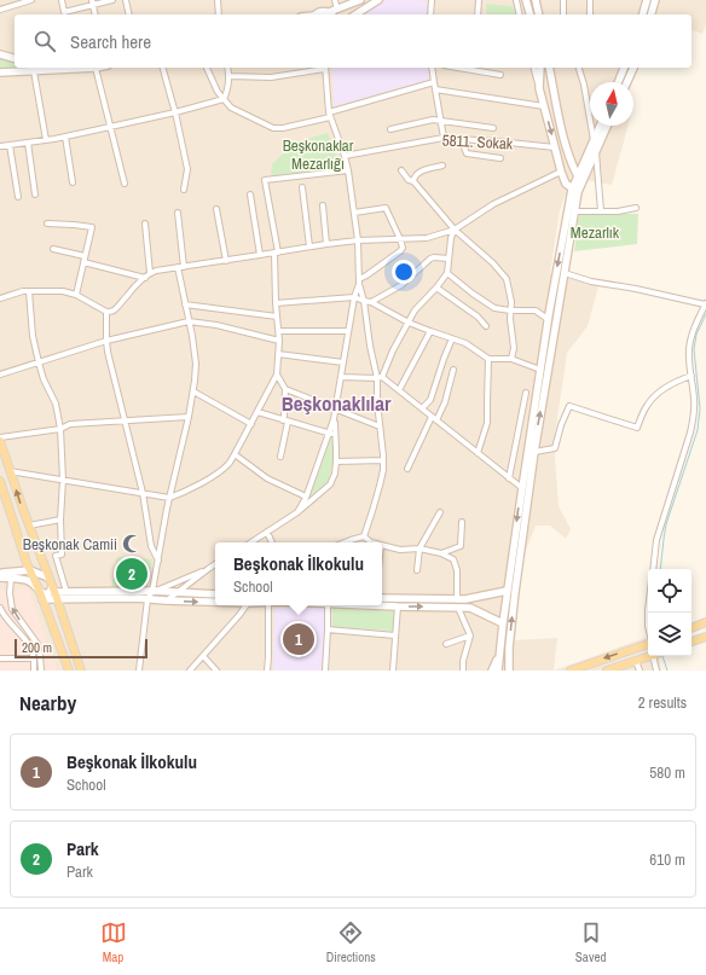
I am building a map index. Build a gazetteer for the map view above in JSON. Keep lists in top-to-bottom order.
{
  "streets": {
    "street": ["5811. Sokak"]
  },
  "districts": ["Beşkonaklılar"],
  "parks": ["Beşkonaklar Mezarlığı", "Mezarlık"],
  "places": {
    "mosque": ["Beşkonak Camii"]
  },
  "scale_bar": "200 m",
  "north": "top",
  "page": {
    "search": "Search here",
    "popup": ["Beşkonak İlkokulu", "School"],
    "pins": ["2", "1"],
    "scale": "200 m",
    "heading": ["Nearby", "2 results"],
    "list": [
      {
        "mark": "1",
        "name": "Beşkonak İlkokulu",
        "note": "School",
        "value": "580 m"
      },
      {
        "mark": "2",
        "name": "Park",
        "note": "Park",
        "value": "610 m"
      }
    ],
    "nav": ["Map", "Directions", "Saved"]
  }
}
